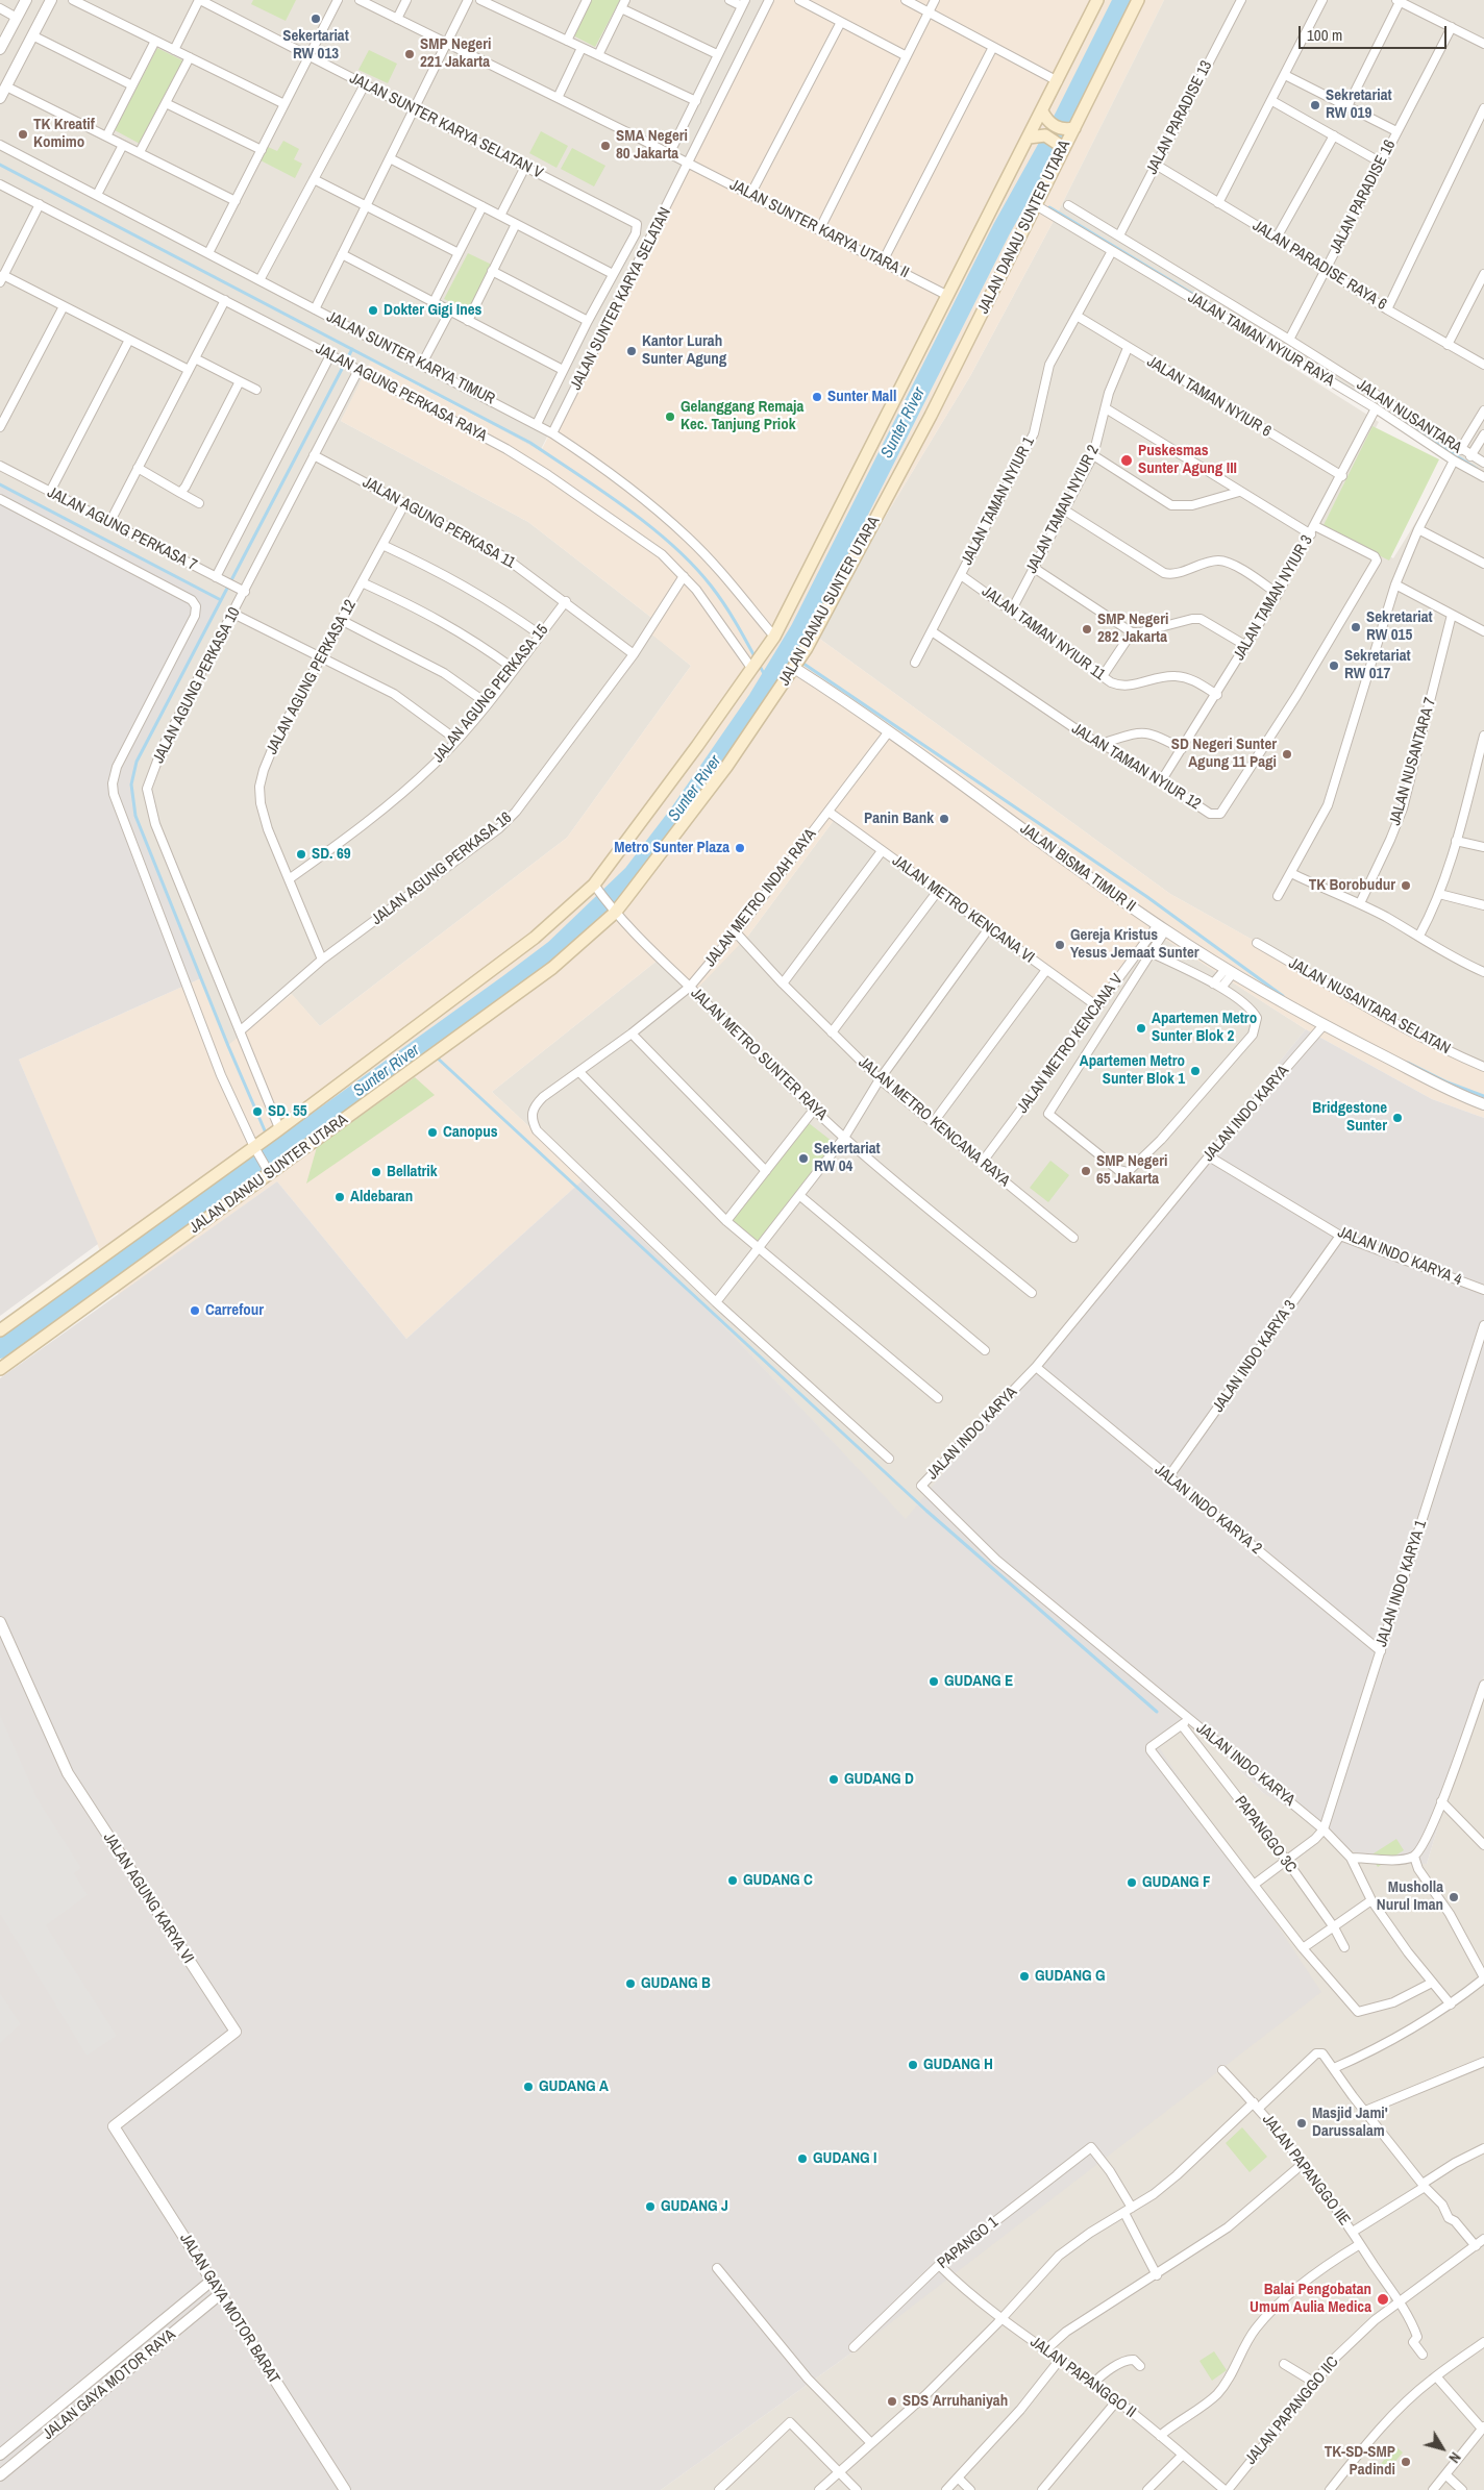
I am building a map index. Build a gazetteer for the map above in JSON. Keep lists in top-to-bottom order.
{
  "streets": {
    "main road": ["JALAN DANAU SUNTER UTARA"],
    "street": [
      "JALAN PARADISE 13",
      "JALAN SUNTER KARYA SELATAN V",
      "JALAN PARADISE 16",
      "JALAN SUNTER KARYA UTARA II",
      "JALAN PARADISE RAYA 6",
      "JALAN SUNTER KARYA SELATAN",
      "JALAN TAMAN NYIUR RAYA",
      "JALAN SUNTER KARYA TIMUR",
      "JALAN AGUNG PERKASA RAYA",
      "JALAN TAMAN NYIUR 6",
      "JALAN NUSANTARA",
      "JALAN TAMAN NYIUR 1",
      "JALAN TAMAN NYIUR 2",
      "JALAN AGUNG PERKASA 11",
      "JALAN AGUNG PERKASA 7",
      "JALAN TAMAN NYIUR 3",
      "JALAN TAMAN NYIUR 11",
      "JALAN AGUNG PERKASA 12",
      "JALAN AGUNG PERKASA 10",
      "JALAN AGUNG PERKASA 15",
      "JALAN NUSANTARA 7",
      "JALAN TAMAN NYIUR 12",
      "JALAN BISMA TIMUR II",
      "JALAN AGUNG PERKASA 16",
      "JALAN METRO INDAH RAYA",
      "JALAN METRO KENCANA VI",
      "JALAN NUSANTARA SELATAN",
      "JALAN METRO KENCANA V",
      "JALAN METRO SUNTER RAYA",
      "JALAN INDO KARYA",
      "JALAN METRO KENCANA RAYA",
      "JALAN INDO KARYA 4",
      "JALAN INDO KARYA 3",
      "JALAN INDO KARYA 2",
      "JALAN INDO KARYA 1",
      "PAPANGGO 3C",
      "JALAN AGUNG KARYA VI",
      "JALAN PAPANGGO IIE",
      "PAPANGO 1",
      "JALAN GAYA MOTOR BARAT",
      "JALAN PAPANGGO II",
      "JALAN GAYA MOTOR RAYA",
      "JALAN PAPANGGO IIC"
    ]
  },
  "crossings": [
    ["JALAN PARADISE 13", "JALAN PARADISE RAYA 6"],
    ["JALAN PARADISE 13", "JALAN NUSANTARA"],
    ["JALAN PARADISE 16", "JALAN PARADISE RAYA 6"],
    ["JALAN PARADISE 16", "JALAN NUSANTARA"],
    ["JALAN DANAU SUNTER UTARA", "JALAN SUNTER KARYA UTARA II"],
    ["JALAN DANAU SUNTER UTARA", "JALAN TAMAN NYIUR RAYA"],
    ["JALAN DANAU SUNTER UTARA", "JALAN SUNTER KARYA TIMUR"],
    ["JALAN DANAU SUNTER UTARA", "JALAN AGUNG PERKASA RAYA"],
    ["JALAN DANAU SUNTER UTARA", "JALAN AGUNG PERKASA 7"],
    ["JALAN DANAU SUNTER UTARA", "JALAN AGUNG PERKASA 10"],
    ["JALAN DANAU SUNTER UTARA", "JALAN BISMA TIMUR II"],
    ["JALAN DANAU SUNTER UTARA", "JALAN METRO SUNTER RAYA"],
    ["JALAN SUNTER KARYA UTARA II", "JALAN SUNTER KARYA SELATAN"],
    ["JALAN SUNTER KARYA SELATAN", "JALAN SUNTER KARYA TIMUR"],
    ["JALAN TAMAN NYIUR RAYA", "JALAN TAMAN NYIUR 1"],
    ["JALAN TAMAN NYIUR RAYA", "JALAN TAMAN NYIUR 3"],
    ["JALAN AGUNG PERKASA RAYA", "JALAN AGUNG PERKASA 10"],
    ["JALAN AGUNG PERKASA RAYA", "JALAN AGUNG PERKASA 16"],
    ["JALAN TAMAN NYIUR 6", "JALAN TAMAN NYIUR 1"],
    ["JALAN TAMAN NYIUR 6", "JALAN TAMAN NYIUR 2"],
    ["JALAN TAMAN NYIUR 6", "JALAN TAMAN NYIUR 3"],
    ["JALAN TAMAN NYIUR 1", "JALAN TAMAN NYIUR 11"],
    ["JALAN TAMAN NYIUR 1", "JALAN TAMAN NYIUR 12"],
    ["JALAN TAMAN NYIUR 2", "JALAN TAMAN NYIUR 11"],
    ["JALAN AGUNG PERKASA 11", "JALAN AGUNG PERKASA 12"],
    ["JALAN AGUNG PERKASA 11", "JALAN AGUNG PERKASA 10"],
    ["JALAN AGUNG PERKASA 11", "JALAN AGUNG PERKASA 15"],
    ["JALAN AGUNG PERKASA 11", "JALAN AGUNG PERKASA 16"],
    ["JALAN AGUNG PERKASA 7", "JALAN AGUNG PERKASA 10"],
    ["JALAN TAMAN NYIUR 3", "JALAN TAMAN NYIUR 11"],
    ["JALAN TAMAN NYIUR 3", "JALAN TAMAN NYIUR 12"],
    ["JALAN AGUNG PERKASA 12", "JALAN AGUNG PERKASA 15"],
    ["JALAN AGUNG PERKASA 12", "JALAN AGUNG PERKASA 16"],
    ["JALAN AGUNG PERKASA 10", "JALAN AGUNG PERKASA 16"],
    ["JALAN BISMA TIMUR II", "JALAN METRO INDAH RAYA"],
    ["JALAN BISMA TIMUR II", "JALAN METRO KENCANA V"],
    ["JALAN BISMA TIMUR II", "JALAN INDO KARYA"],
    ["JALAN METRO INDAH RAYA", "JALAN METRO KENCANA VI"],
    ["JALAN METRO INDAH RAYA", "JALAN METRO SUNTER RAYA"],
    ["JALAN METRO INDAH RAYA", "JALAN METRO KENCANA RAYA"],
    ["JALAN METRO KENCANA VI", "JALAN METRO KENCANA V"],
    ["JALAN METRO KENCANA V", "JALAN METRO KENCANA RAYA"],
    ["JALAN INDO KARYA", "JALAN INDO KARYA 4"],
    ["JALAN INDO KARYA", "JALAN INDO KARYA 2"],
    ["JALAN INDO KARYA", "JALAN INDO KARYA 1"],
    ["JALAN INDO KARYA 4", "JALAN INDO KARYA 3"],
    ["JALAN INDO KARYA 3", "JALAN INDO KARYA 2"],
    ["JALAN INDO KARYA 2", "JALAN INDO KARYA 1"],
    ["JALAN INDO KARYA 1", "PAPANGGO 3C"],
    ["JALAN AGUNG KARYA VI", "JALAN GAYA MOTOR BARAT"],
    ["JALAN PAPANGGO IIE", "JALAN PAPANGGO IIC"],
    ["PAPANGO 1", "JALAN PAPANGGO II"],
    ["JALAN GAYA MOTOR BARAT", "JALAN GAYA MOTOR RAYA"],
    ["JALAN PAPANGGO II", "JALAN PAPANGGO IIC"]
  ],
  "water": ["Sunter River"],
  "places": [
    "Sekertariat RW 013",
    "SMP Negeri 221 Jakarta",
    "Sekretariat RW 019",
    "TK Kreatif Komimo",
    "SMA Negeri 80 Jakarta",
    "Dokter Gigi Ines",
    "Kantor Lurah Sunter Agung",
    "Sunter Mall",
    "Gelanggang Remaja Kec. Tanjung Priok",
    "Puskesmas Sunter Agung III",
    "Sekretariat RW 015",
    "SMP Negeri 282 Jakarta",
    "Sekretariat RW 017",
    "SD Negeri Sunter Agung 11 Pagi",
    "Panin Bank",
    "Metro Sunter Plaza",
    "SD. 69",
    "TK Borobudur",
    "Gereja Kristus Yesus Jemaat Sunter",
    "Apartemen Metro Sunter Blok 2",
    "Apartemen Metro Sunter Blok 1",
    "SD. 55",
    "Bridgestone Sunter",
    "Canopus",
    "Sekertariat RW 04",
    "SMP Negeri 65 Jakarta",
    "Bellatrik",
    "Aldebaran",
    "Carrefour",
    "GUDANG E",
    "GUDANG D",
    "GUDANG C",
    "GUDANG F",
    "Musholla Nurul Iman",
    "GUDANG G",
    "GUDANG B",
    "GUDANG H",
    "GUDANG A",
    "Masjid Jami' Darussalam",
    "GUDANG I",
    "GUDANG J",
    "Balai Pengobatan Umum Aulia Medica",
    "SDS Arruhaniyah",
    "TK-SD-SMP Padindi"
  ],
  "scale_bar": "100 m",
  "north": "bottom right"
}
